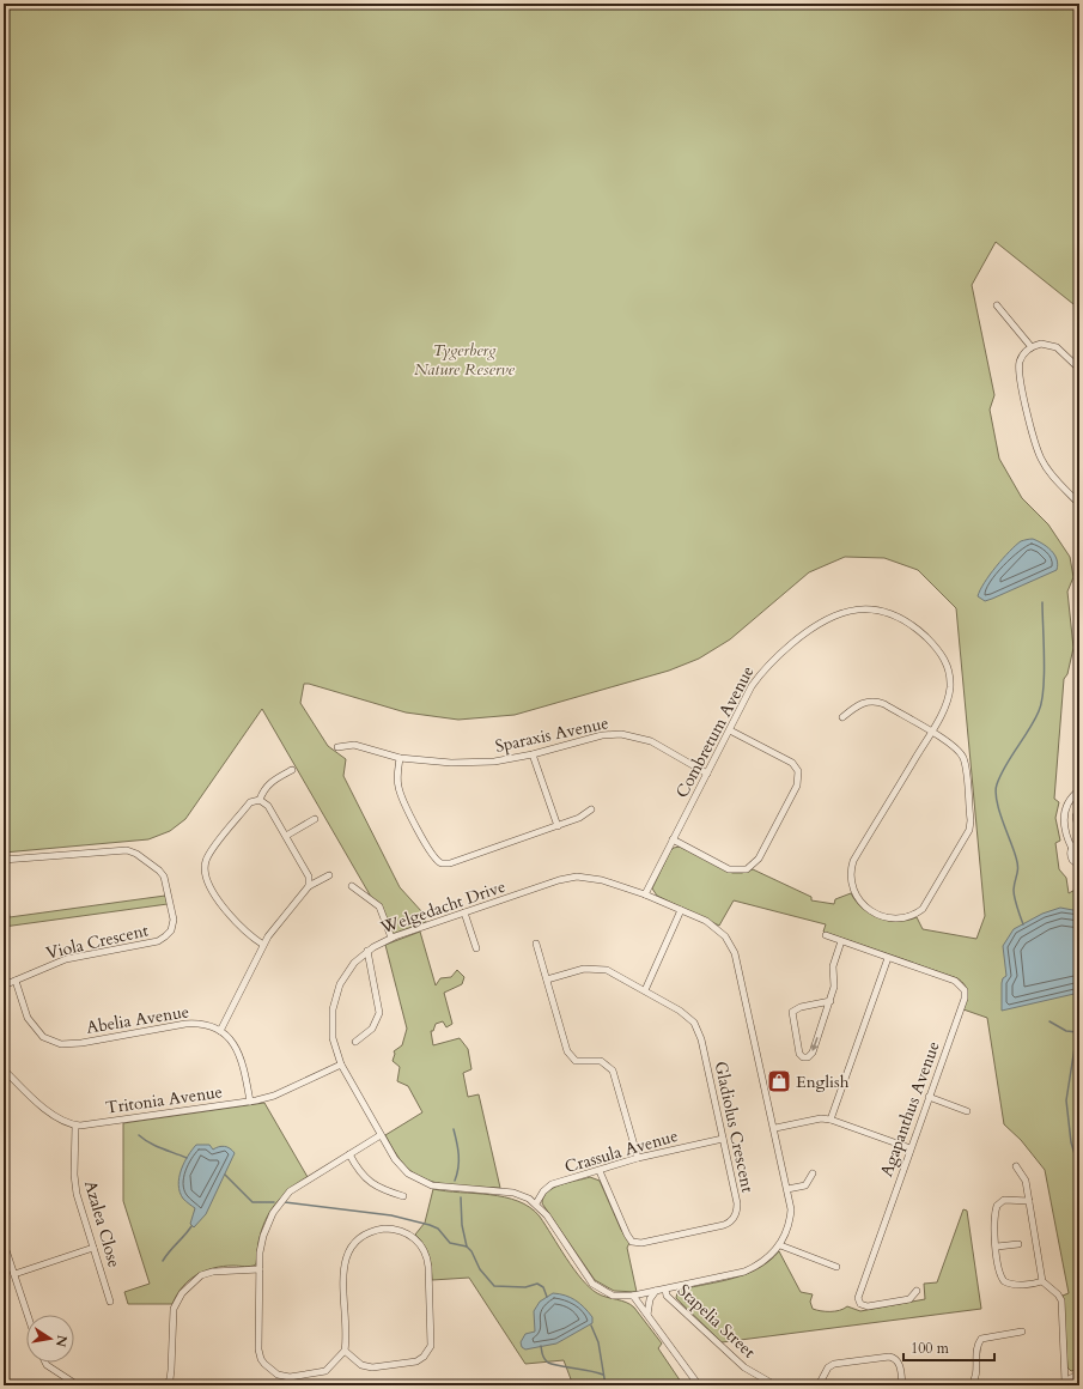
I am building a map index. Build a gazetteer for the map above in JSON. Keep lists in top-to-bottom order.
{
  "streets": {
    "street": [
      "Combretum Avenue",
      "Sparaxis Avenue",
      "Welgedacht Drive",
      "Viola Crescent",
      "Abelia Avenue",
      "Tritonia Avenue",
      "Agapanthus Avenue",
      "Gladiolus Crescent",
      "Crassula Avenue",
      "Azalea Close",
      "Stapelia Street"
    ]
  },
  "crossings": [
    ["Combretum Avenue", "Sparaxis Avenue"],
    ["Combretum Avenue", "Welgedacht Drive"],
    ["Welgedacht Drive", "Tritonia Avenue"],
    ["Welgedacht Drive", "Crassula Avenue"],
    ["Welgedacht Drive", "Stapelia Street"],
    ["Viola Crescent", "Abelia Avenue"],
    ["Tritonia Avenue", "Azalea Close"],
    ["Gladiolus Crescent", "Crassula Avenue"]
  ],
  "parks": ["Tygerberg Nature Reserve"],
  "places": {
    "shop": ["English"]
  },
  "scale_bar": "100 m",
  "north": "right"
}
